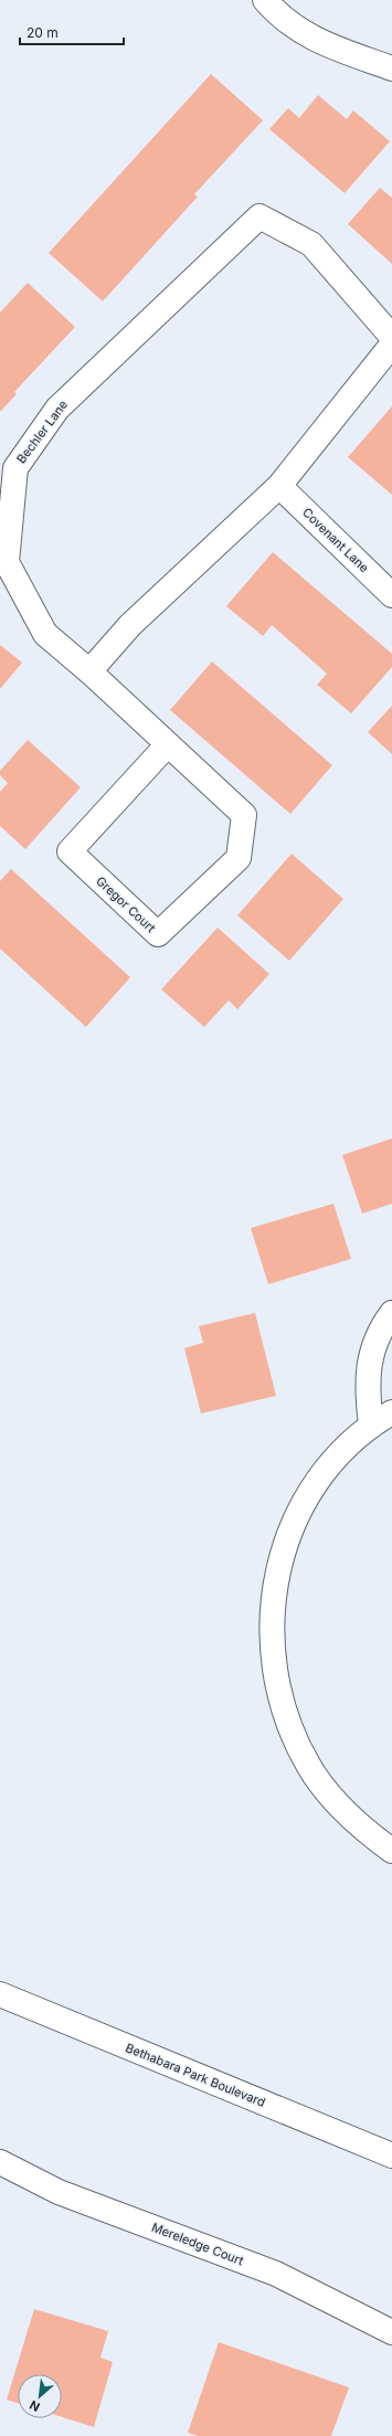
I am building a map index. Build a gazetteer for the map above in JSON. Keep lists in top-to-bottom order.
{
  "streets": {
    "street": [
      "Bechler Lane",
      "Covenant Lane",
      "Gregor Court",
      "Bethabara Park Boulevard",
      "Mereledge Court"
    ]
  },
  "crossings": [
    ["Bechler Lane", "Gregor Court"]
  ],
  "scale_bar": "20 m",
  "north": "bottom left"
}
